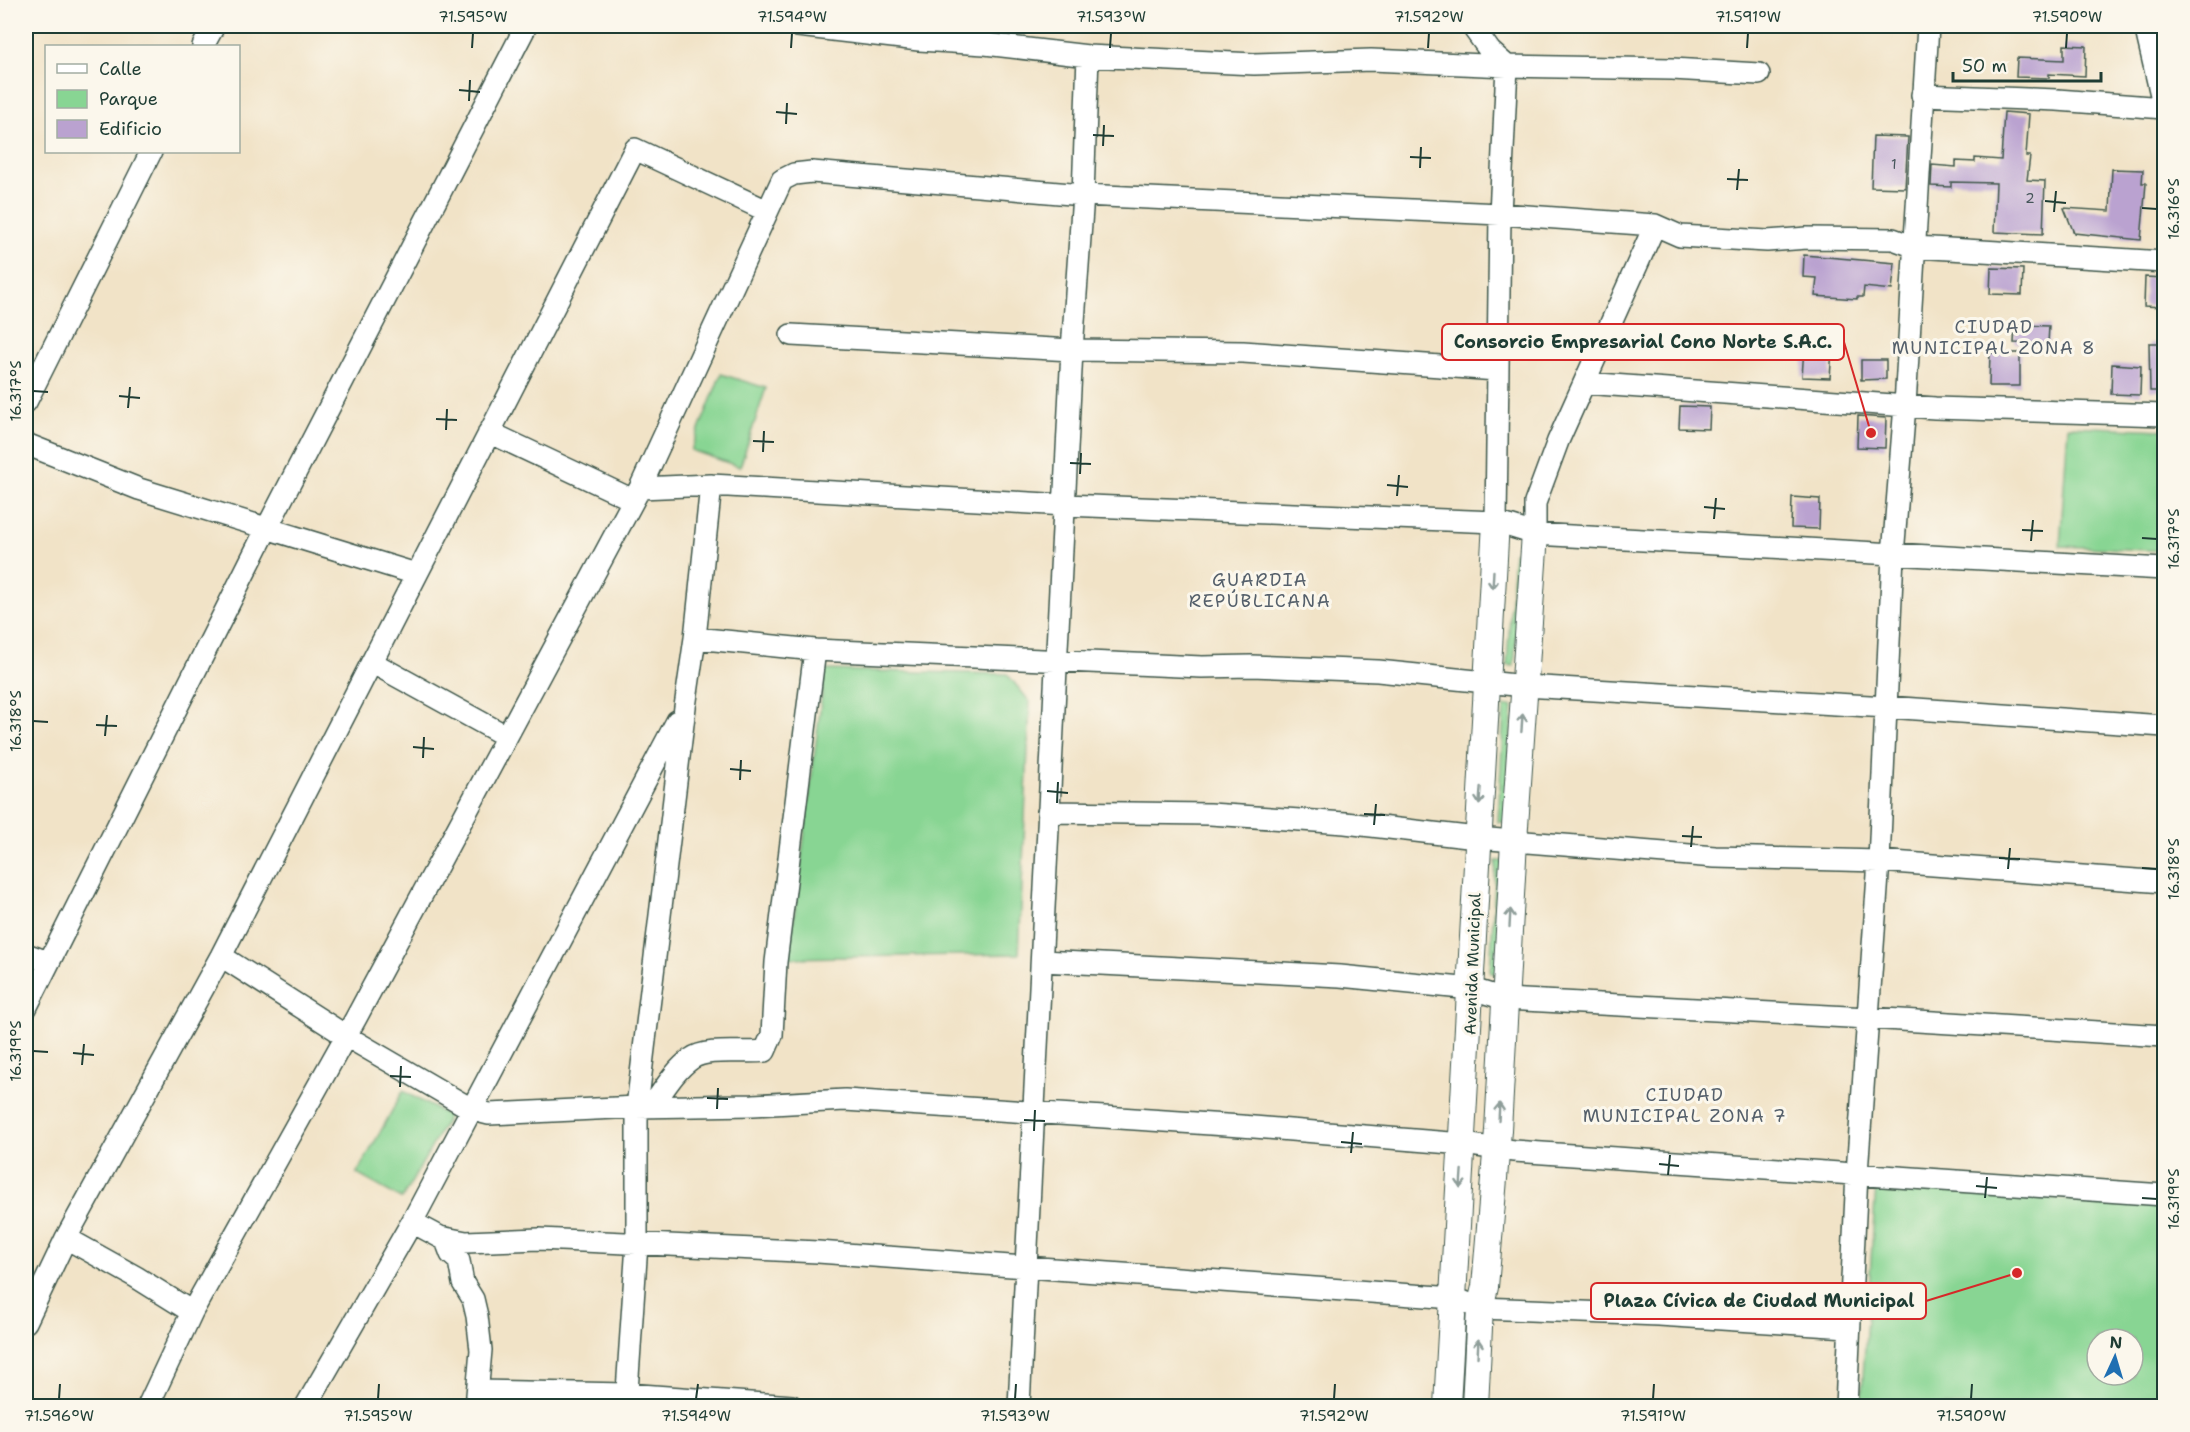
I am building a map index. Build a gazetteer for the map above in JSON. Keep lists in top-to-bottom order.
{
  "streets": {
    "street": ["Avenida Municipal"]
  },
  "districts": ["CIUDAD MUNICIPAL ZONA 8", "GUARDIA REPÚBLICANA", "CIUDAD MUNICIPAL ZONA 7"],
  "places": ["Consorcio Empresarial Cono Norte S.A.C.", "Plaza Cívica de Ciudad Municipal"],
  "house_numbers": ["1", "2"],
  "legend": ["Calle", "Parque", "Edificio"],
  "scale_bar": "50 m",
  "north": "top",
  "coordinates": [
    "71.595°W",
    "71.594°W",
    "71.593°W",
    "71.592°W",
    "71.591°W",
    "71.590°W",
    "16.316°S",
    "16.317°S",
    "16.318°S",
    "16.319°S",
    "71.596°W"
  ]
}
